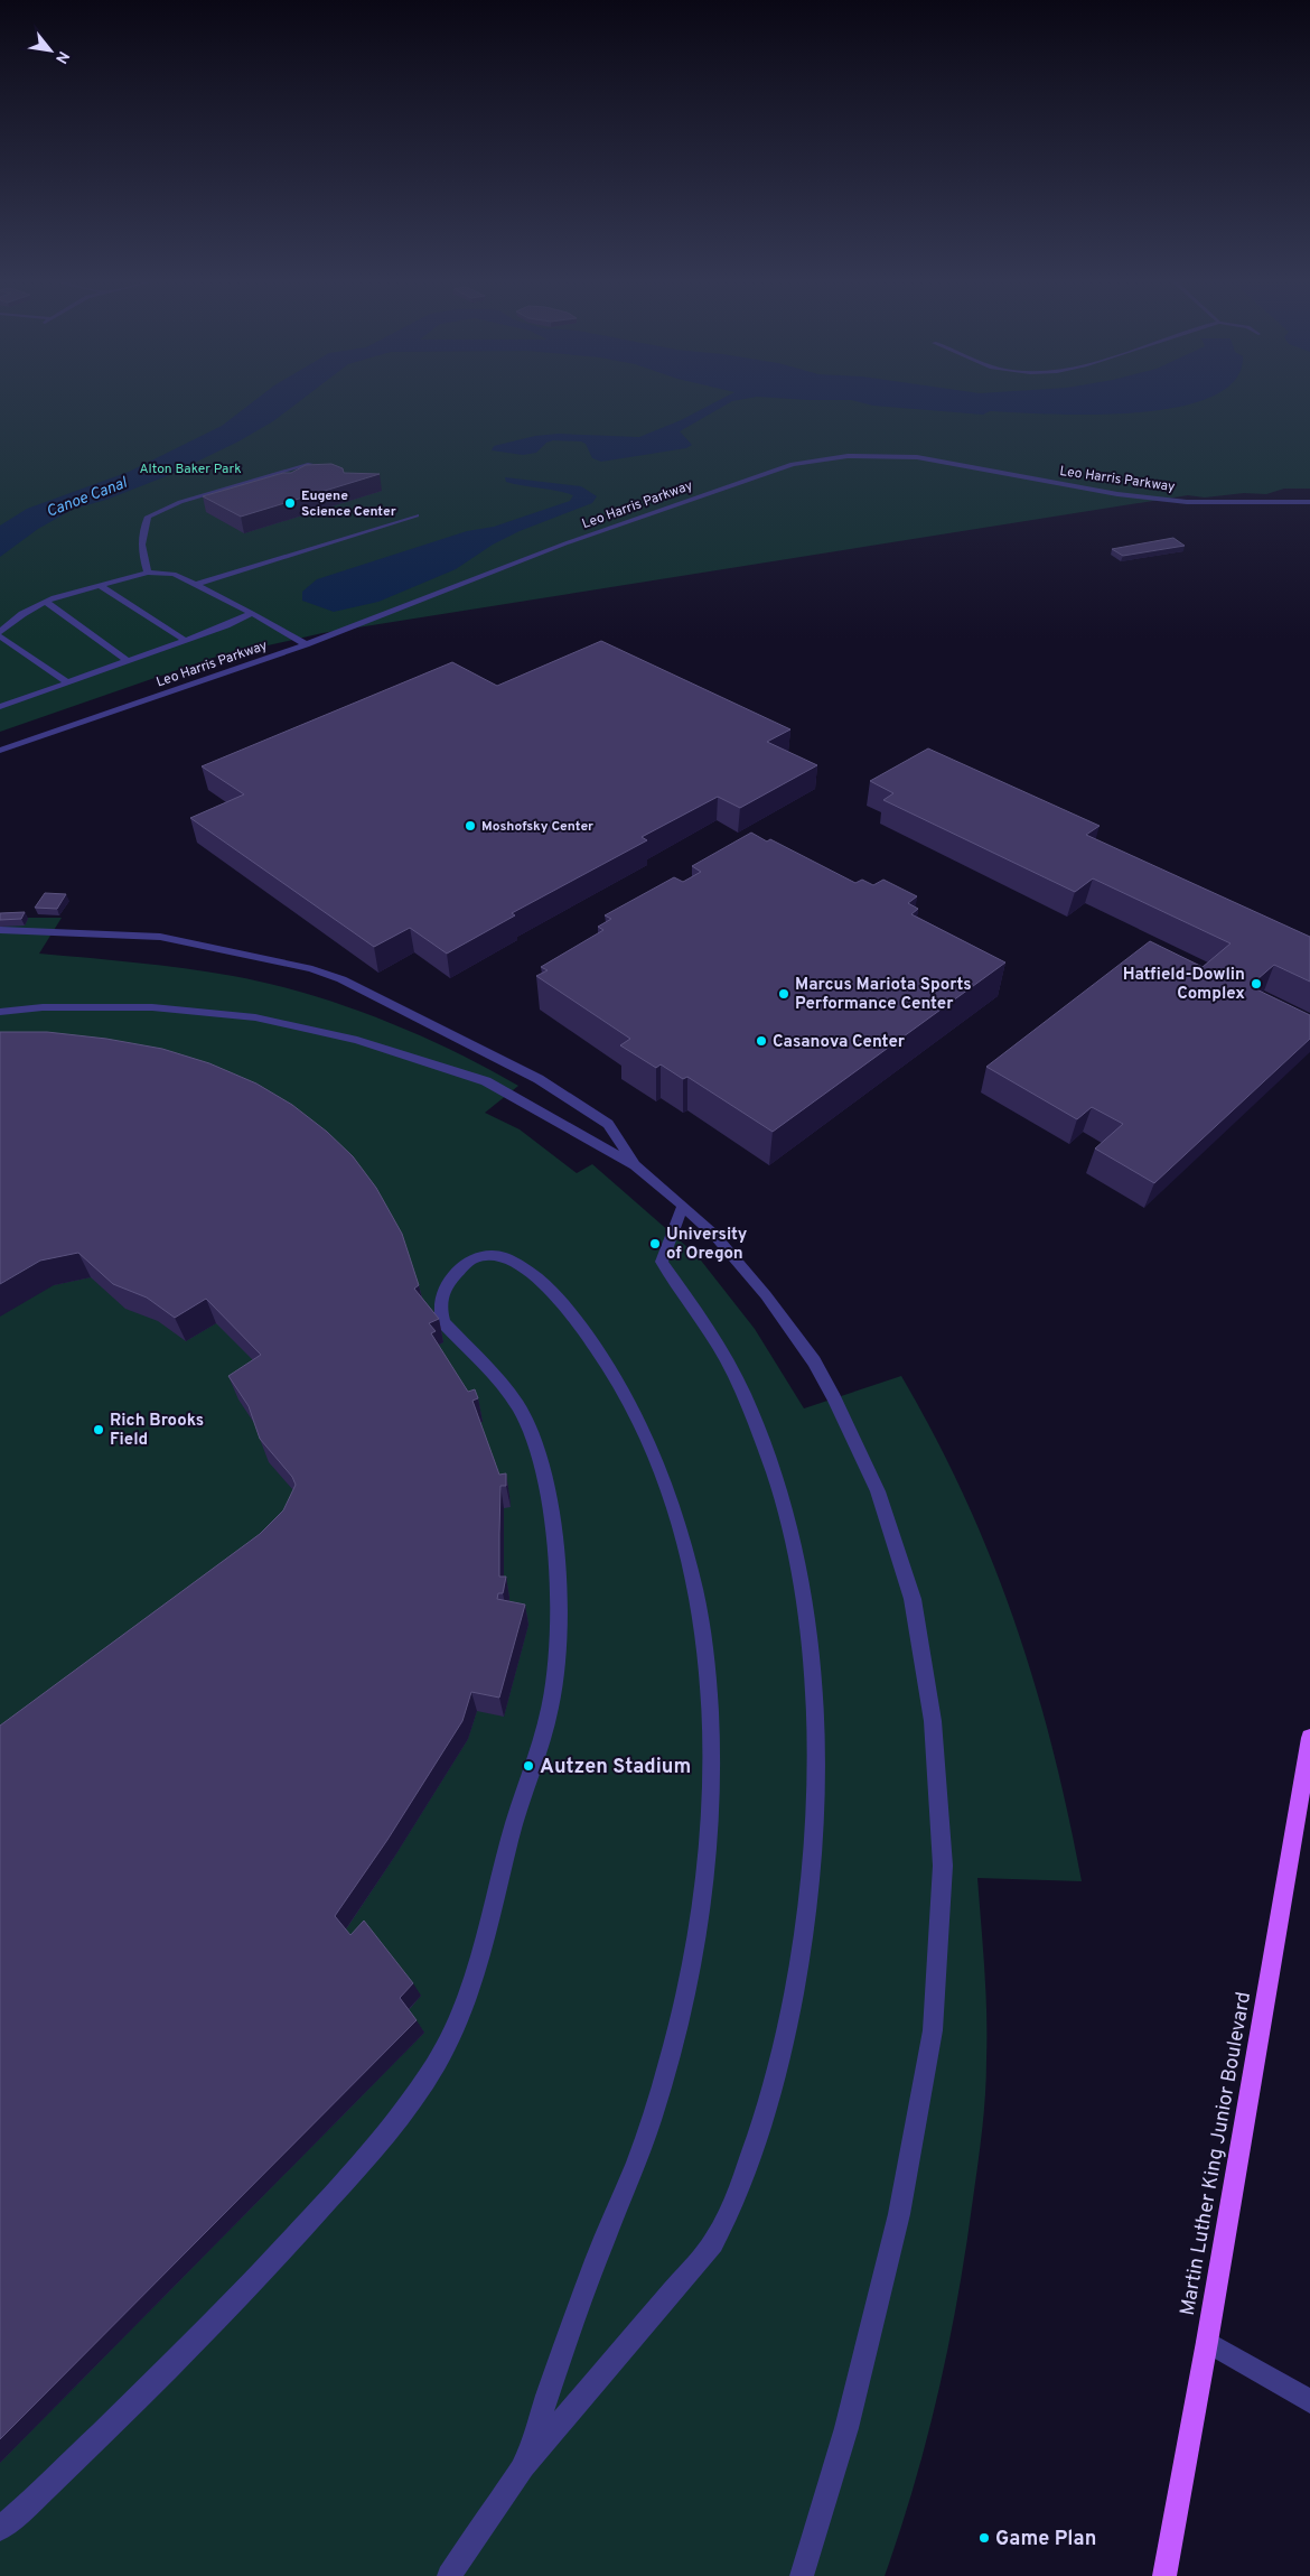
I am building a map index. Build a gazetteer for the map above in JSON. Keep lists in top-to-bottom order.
{
  "streets": {
    "main road": ["Martin Luther King Junior Boulevard"],
    "street": ["Leo Harris Parkway"]
  },
  "water": ["Canoe Canal"],
  "parks": ["Alton Baker Park"],
  "places": [
    "Eugene Science Center",
    "Moshofsky Center",
    "Hatfield-Dowlin Complex",
    "Marcus Mariota Sports Performance Center",
    "Casanova Center",
    "University of Oregon",
    "Rich Brooks Field",
    "Autzen Stadium",
    "Game Plan"
  ],
  "north": "bottom right"
}
